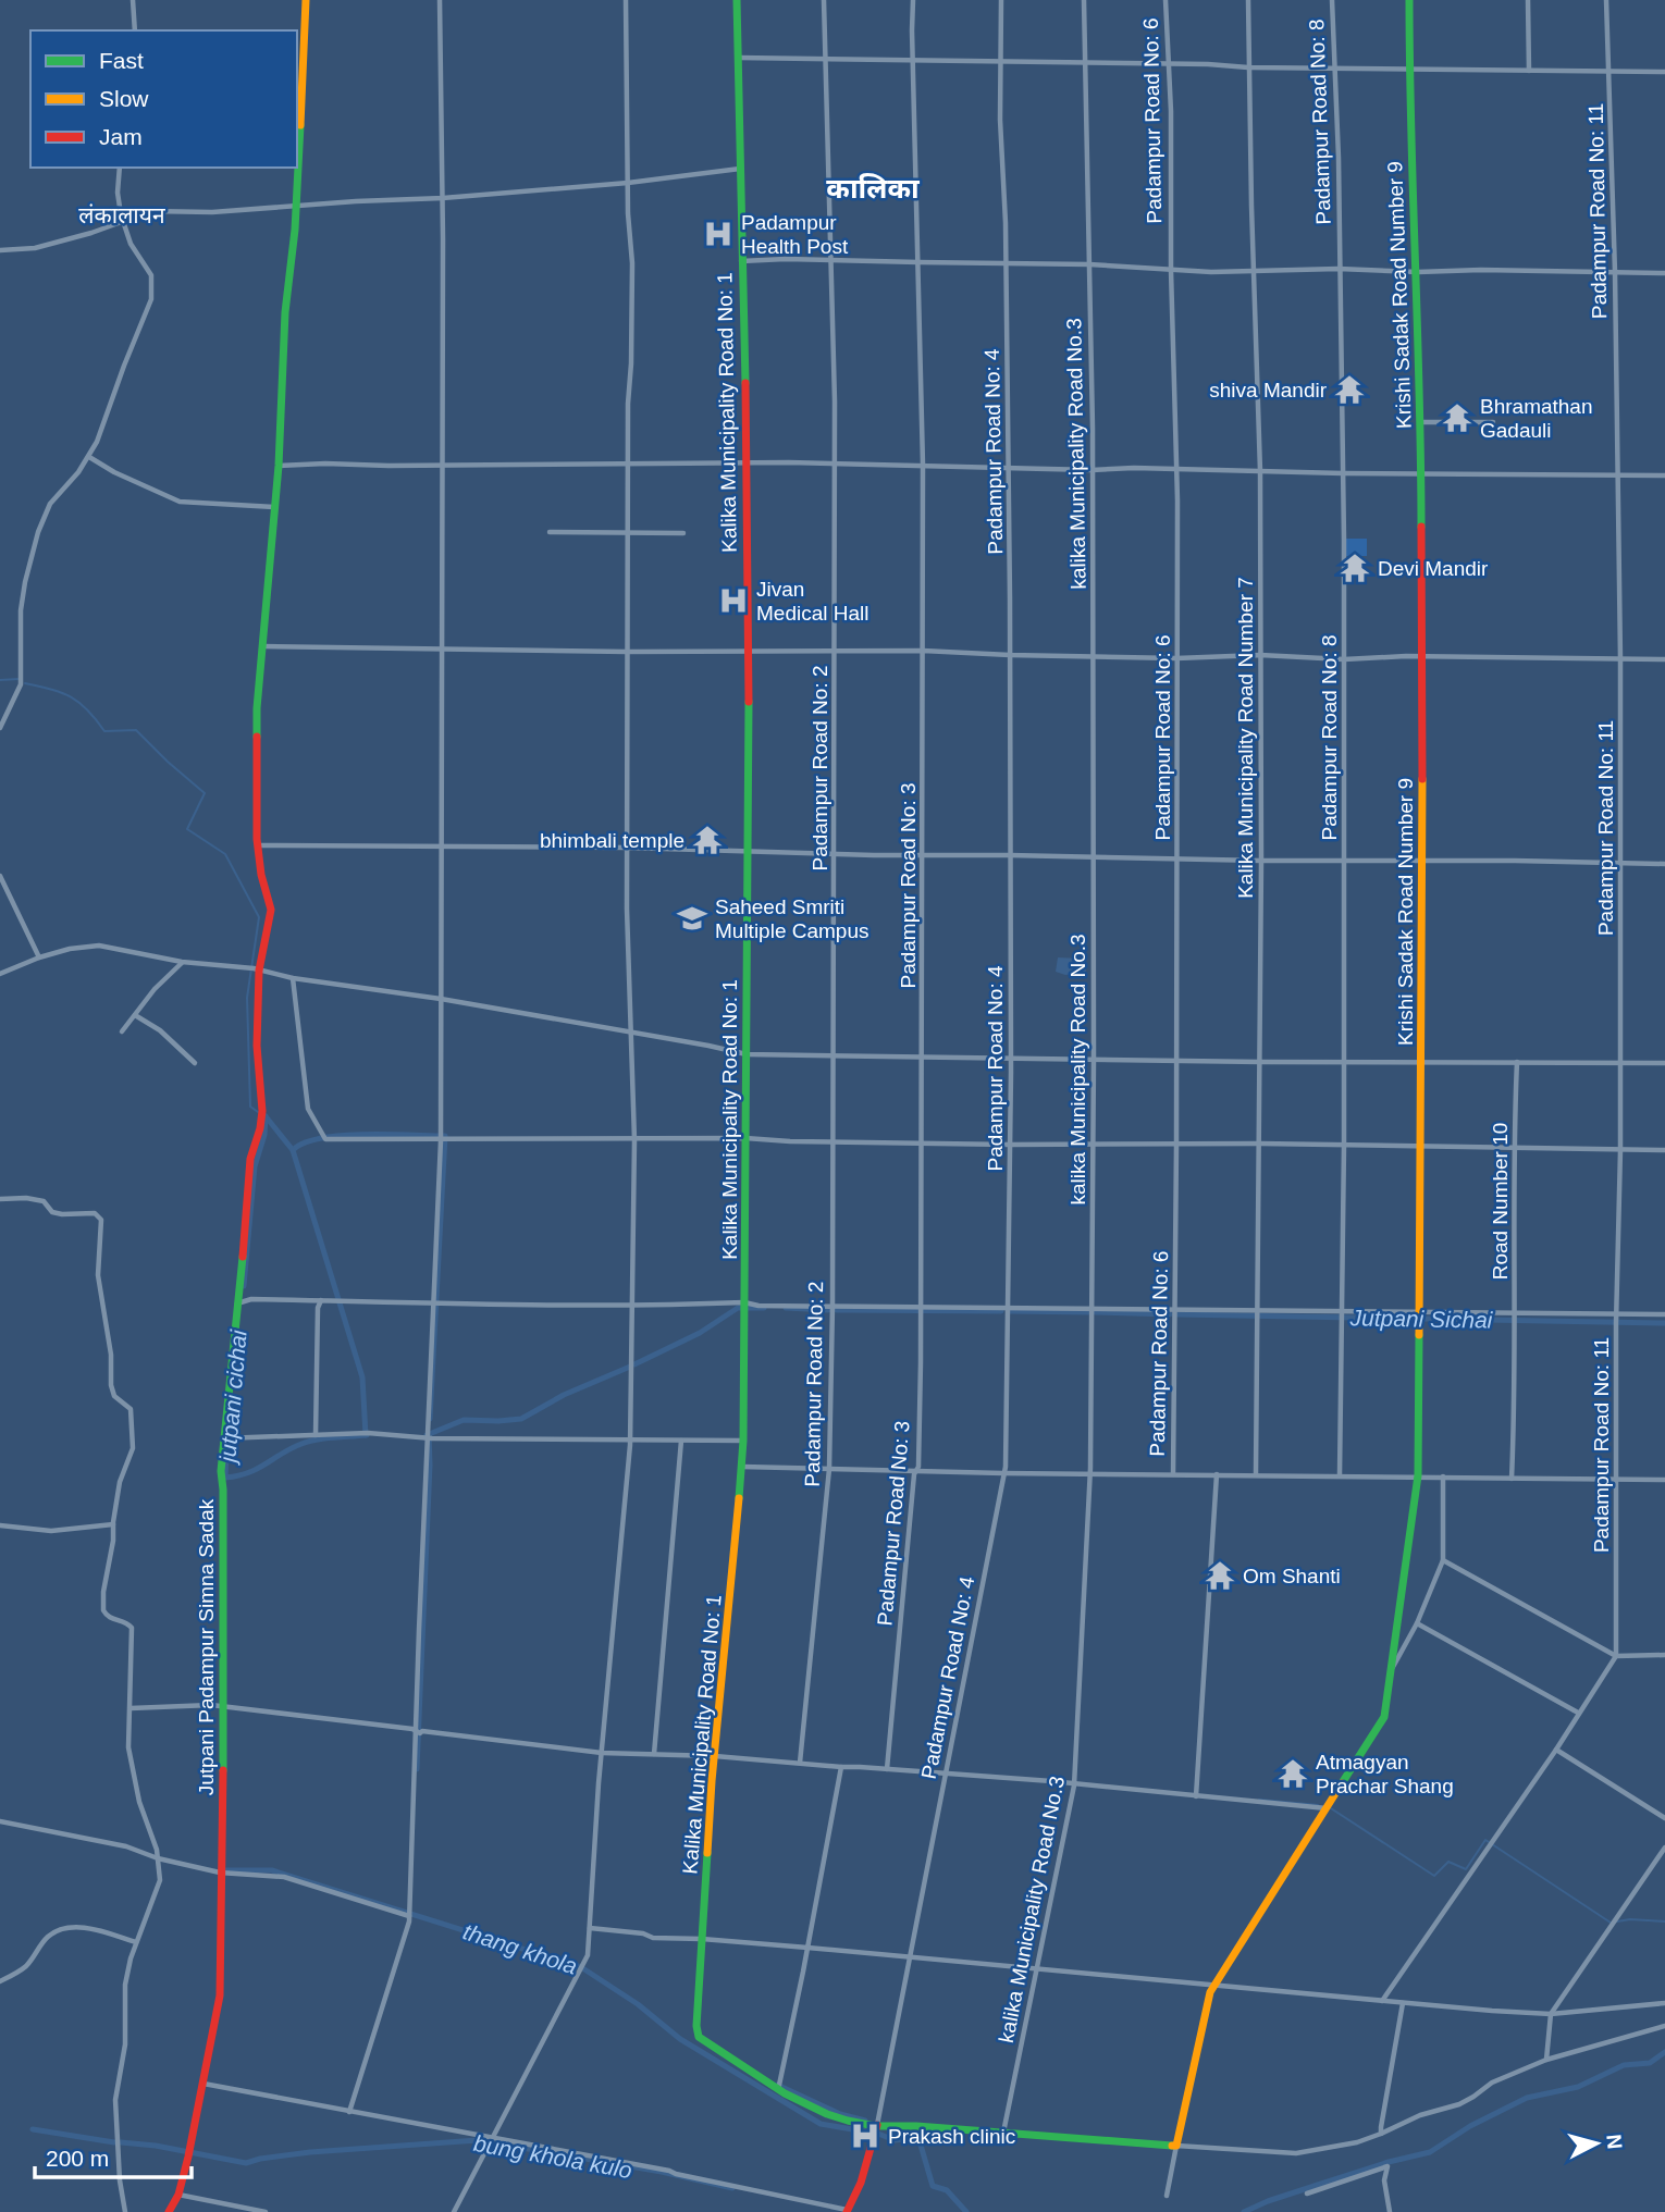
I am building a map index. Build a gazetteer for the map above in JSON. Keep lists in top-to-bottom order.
{
  "streets": {
    "street": [
      "Padampur Road No: 6",
      "Padampur Road No: 8",
      "Padampur Road No: 11",
      "Krishi Sadak Road Number 9",
      "Kalika Municipality Road No: 1",
      "Padampur Road No: 4",
      "kalika Municipality Road No.3",
      "Kalika Municipality Road Number 7",
      "Padampur Road No: 2",
      "Padampur Road No: 3",
      "Road Number 10",
      "Jutpani Padampur Simna Sadak"
    ]
  },
  "crossings": [
    ["Kalika Municipality Road No: 1", "Padampur Road No: 4"],
    ["Kalika Municipality Road No: 1", "kalika Municipality Road No.3"]
  ],
  "districts": ["कालिका", "लंकालायन"],
  "water": [
    "Jutpani Sichai",
    "jutpani cichai",
    "thang khola",
    "bung khola kulo"
  ],
  "places": {
    "hospital": ["Padampur Health Post", "Jivan Medical Hall", "Prakash clinic"],
    "temple": [
      "shiva Mandir",
      "Bhramathan Gadauli",
      "Devi Mandir",
      "bhimbali temple",
      "Om Shanti",
      "Atmagyan Prachar Shang"
    ],
    "school or university": ["Saheed Smriti Multiple Campus"]
  },
  "legend": ["Fast", "Slow", "Jam"],
  "scale_bar": "200 m",
  "north": "right"
}
